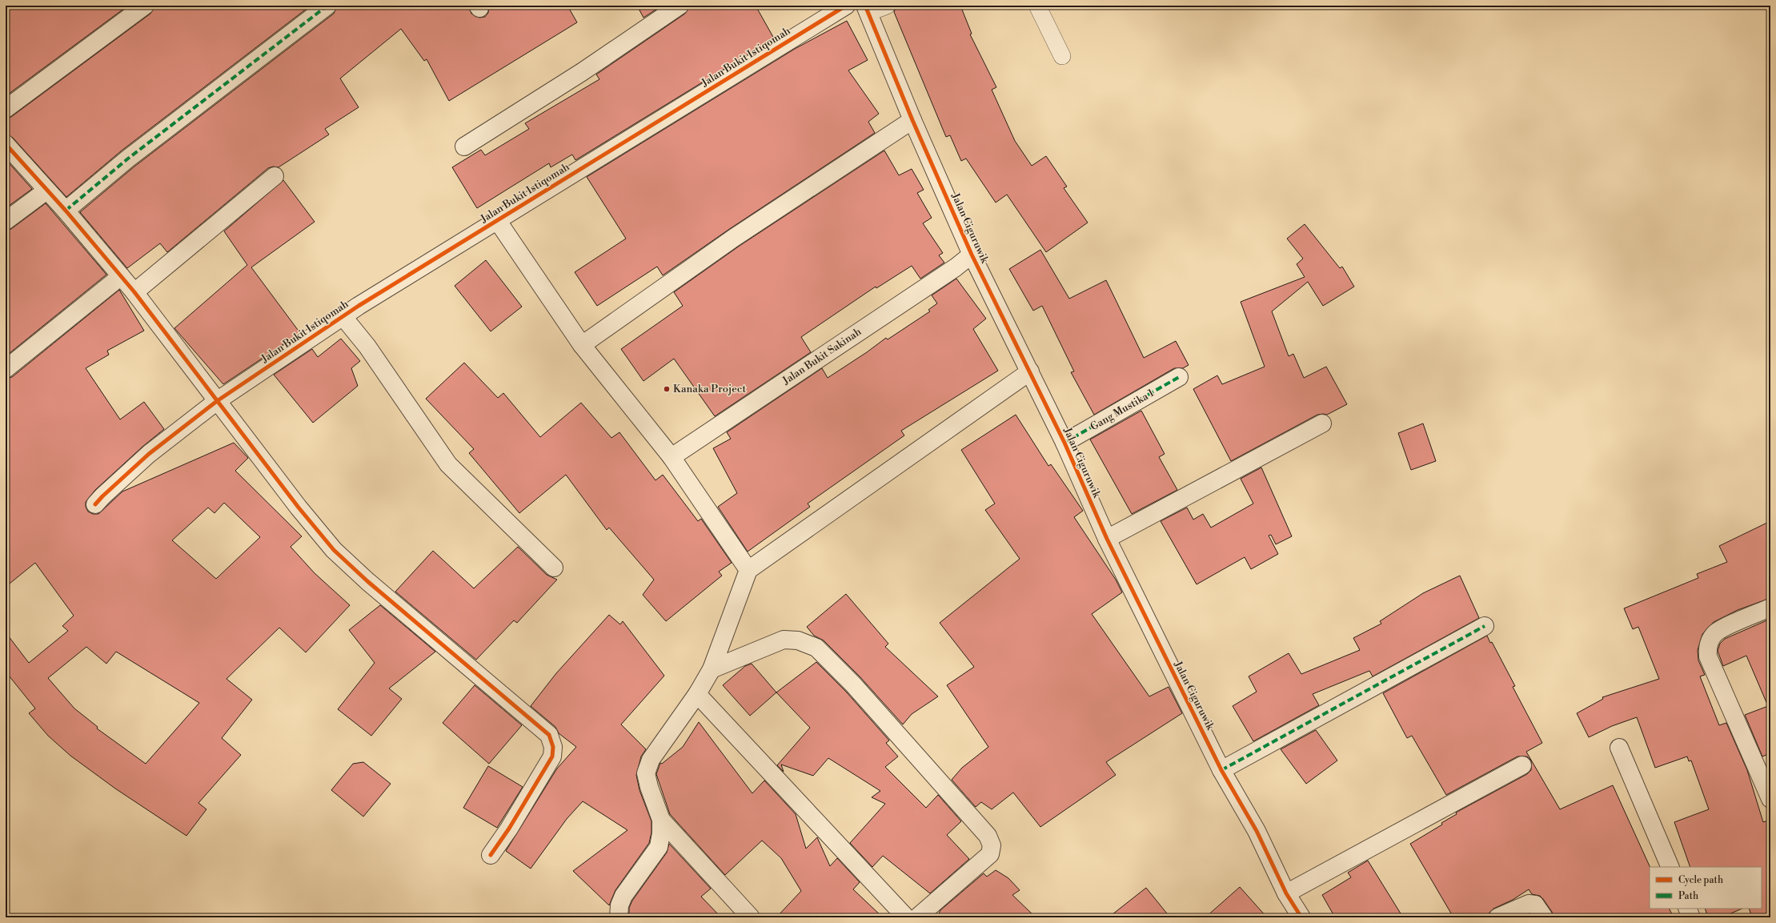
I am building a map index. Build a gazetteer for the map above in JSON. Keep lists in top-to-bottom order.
{
  "streets": {
    "street": [
      "Jalan Bukit Istiqomah",
      "Jalan Ciguruwik",
      "Jalan Bukit Sakinah",
      "Gang Mustika 1"
    ]
  },
  "crossings": [
    ["Jalan Ciguruwik", "Jalan Bukit Sakinah"],
    ["Jalan Ciguruwik", "Gang Mustika 1"]
  ],
  "places": ["Kanaka Project"],
  "legend": ["Cycle path", "Path"]
}
